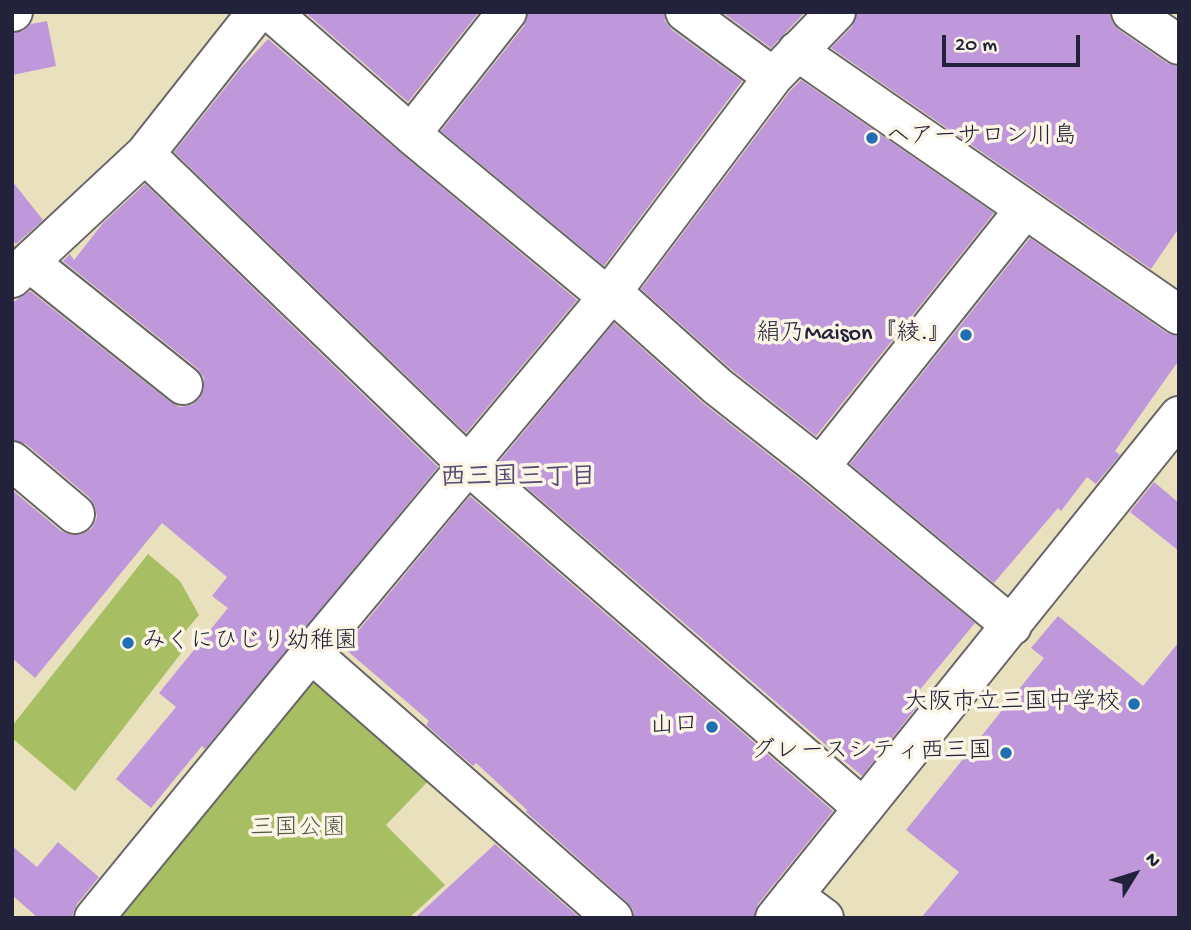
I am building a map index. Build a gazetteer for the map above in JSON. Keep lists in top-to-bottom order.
{
  "districts": ["西三国三丁目"],
  "parks": ["三国公園"],
  "places": [
    "ヘアーサロン川島",
    "絹乃Maison『綾.』",
    "みくにひじり幼稚園",
    "大阪市立三国中学校",
    "山口",
    "グレースシティ西三国"
  ],
  "scale_bar": "20 m",
  "north": "top right"
}
